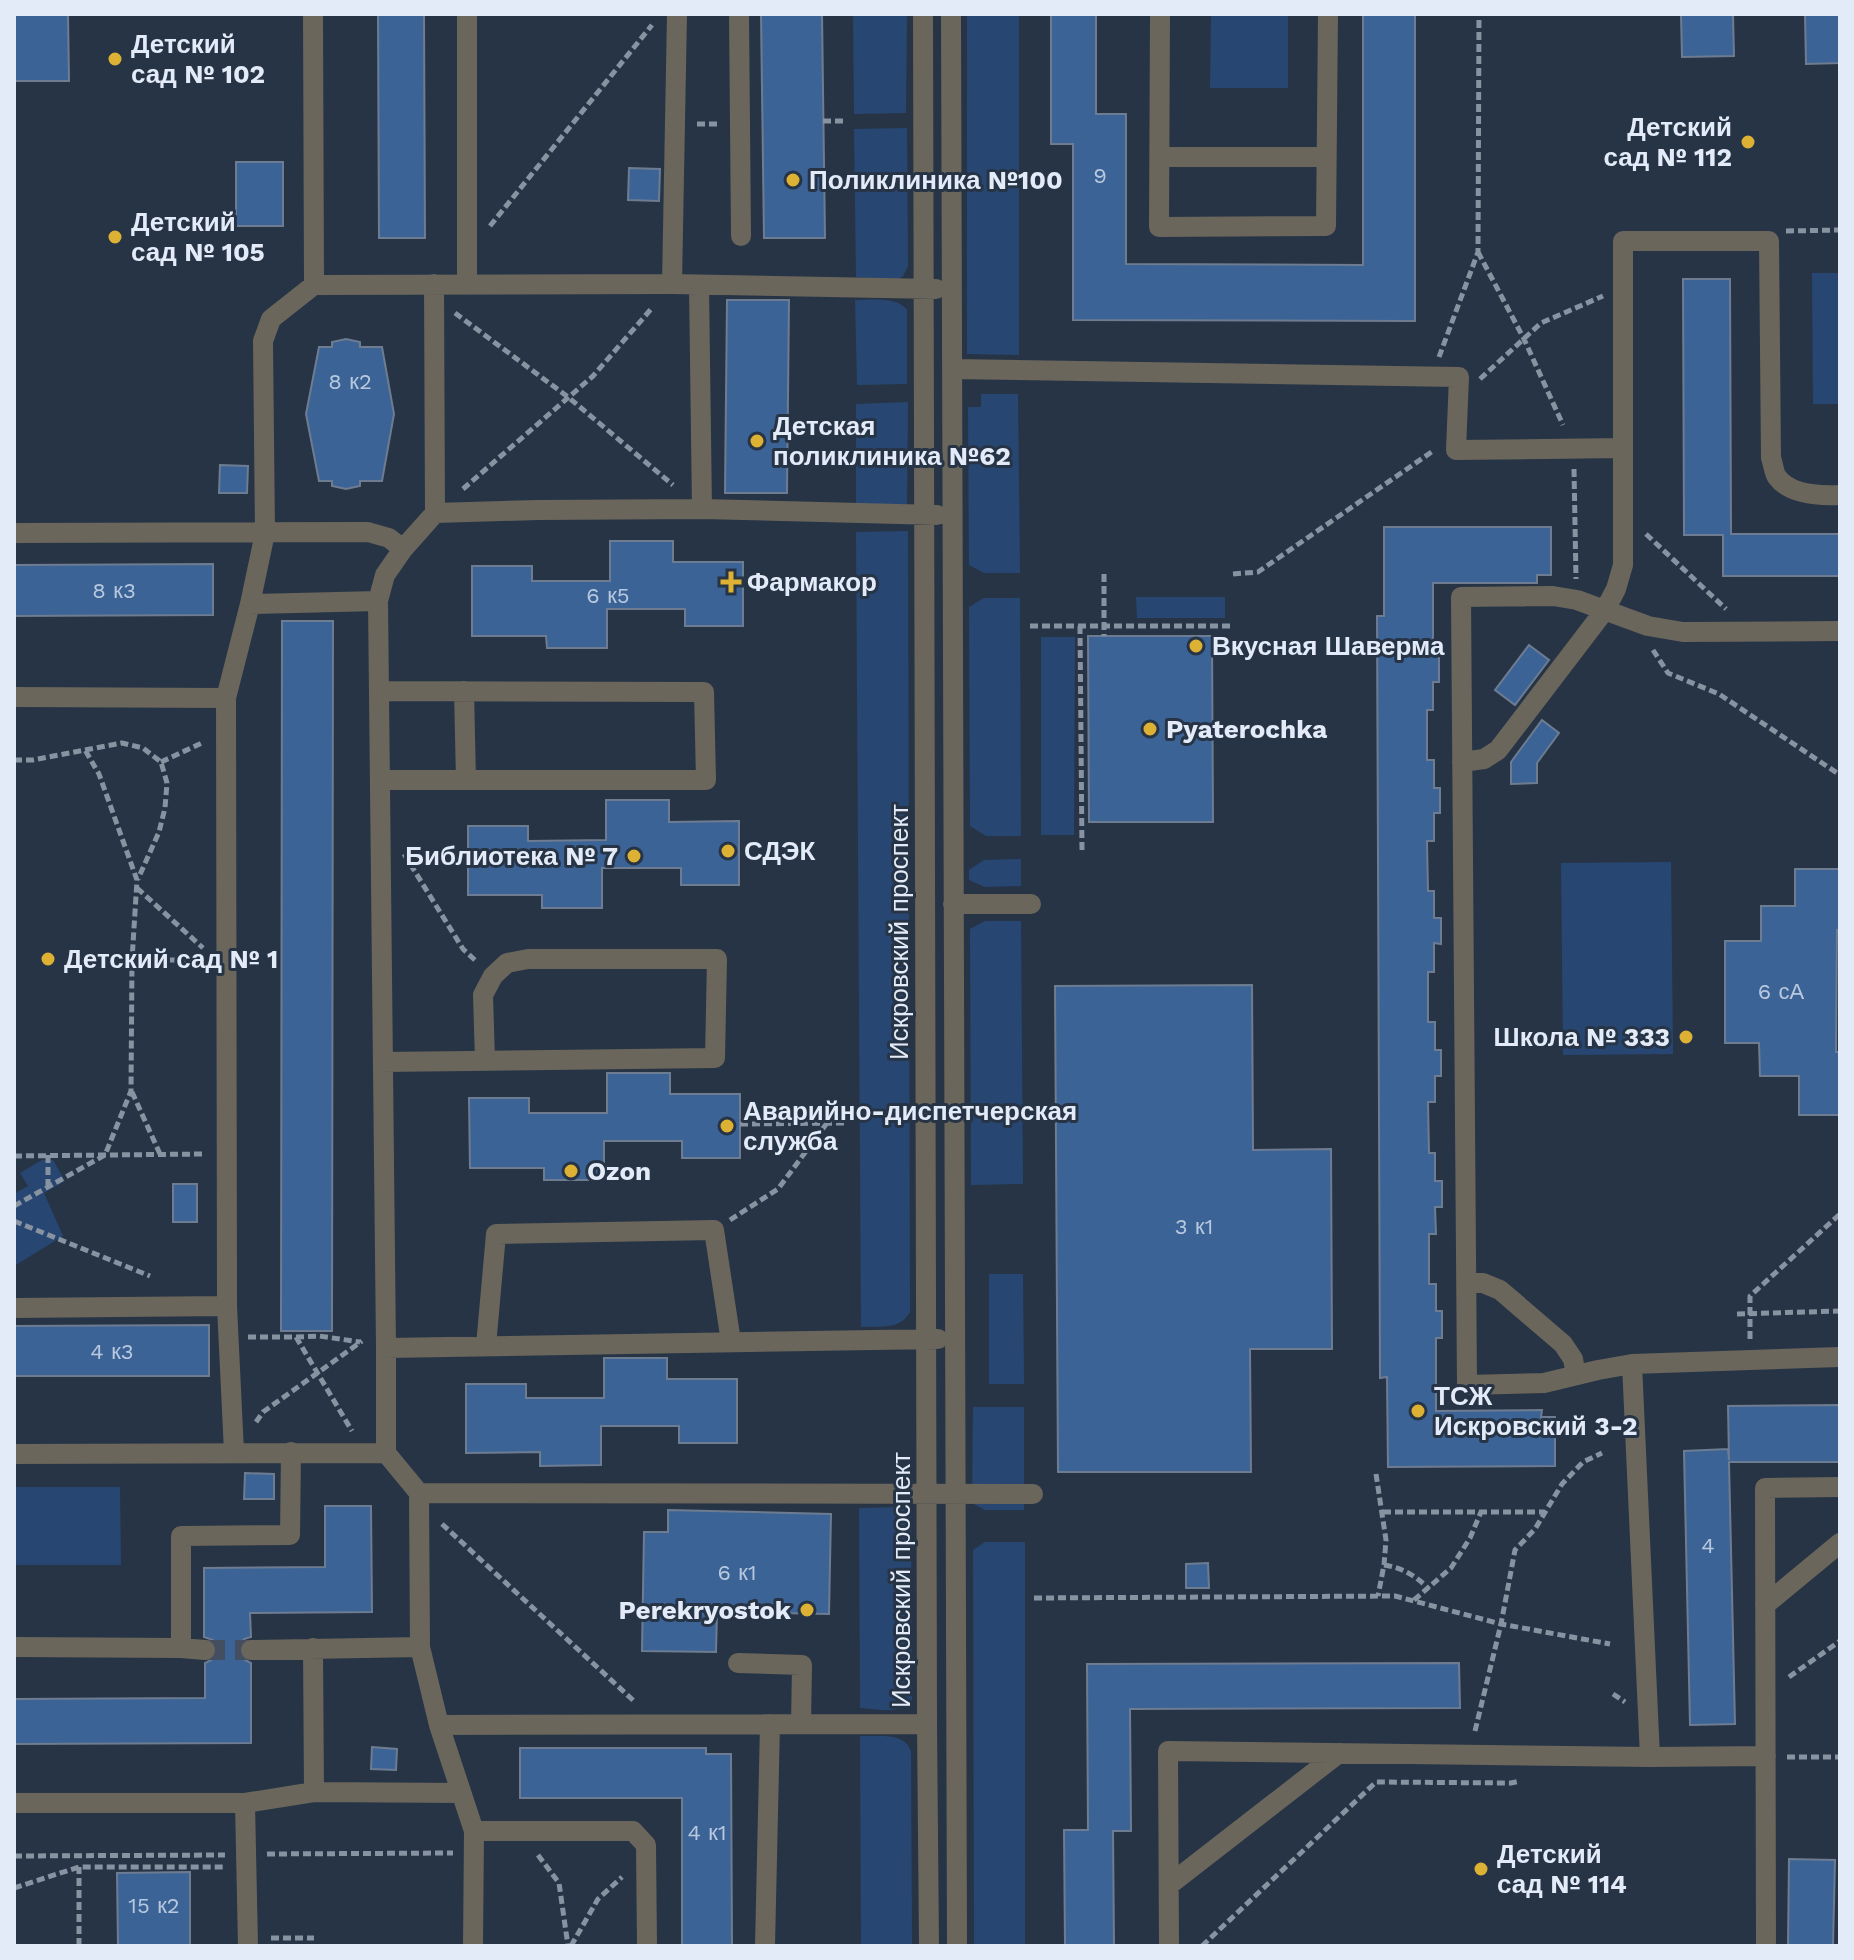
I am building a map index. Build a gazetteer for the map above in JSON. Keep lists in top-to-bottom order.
{
  "streets": {
    "street": ["Искровский проспект"]
  },
  "places": {
    "other": [
      "Детский сад № 102",
      "Детский сад № 112",
      "Поликлиника №100",
      "Детский сад № 105",
      "Детская поликлиника №62",
      "Вкусная Шаверма",
      "Pyaterochka",
      "СДЭК",
      "Библиотека № 7",
      "Детский сад № 1",
      "Школа № 333",
      "Аварийно-диспетчерская служба",
      "Ozon",
      "ТСЖ Искровский 3-2",
      "Perekryostok",
      "Детский сад № 114"
    ],
    "health": ["Фармакор"]
  },
  "house_numbers": [
    "9",
    "8 к2",
    "8 к3",
    "6 к5",
    "6 сА",
    "3 к1",
    "4 к3",
    "4",
    "6 к1",
    "4 к1",
    "15 к2"
  ]
}
